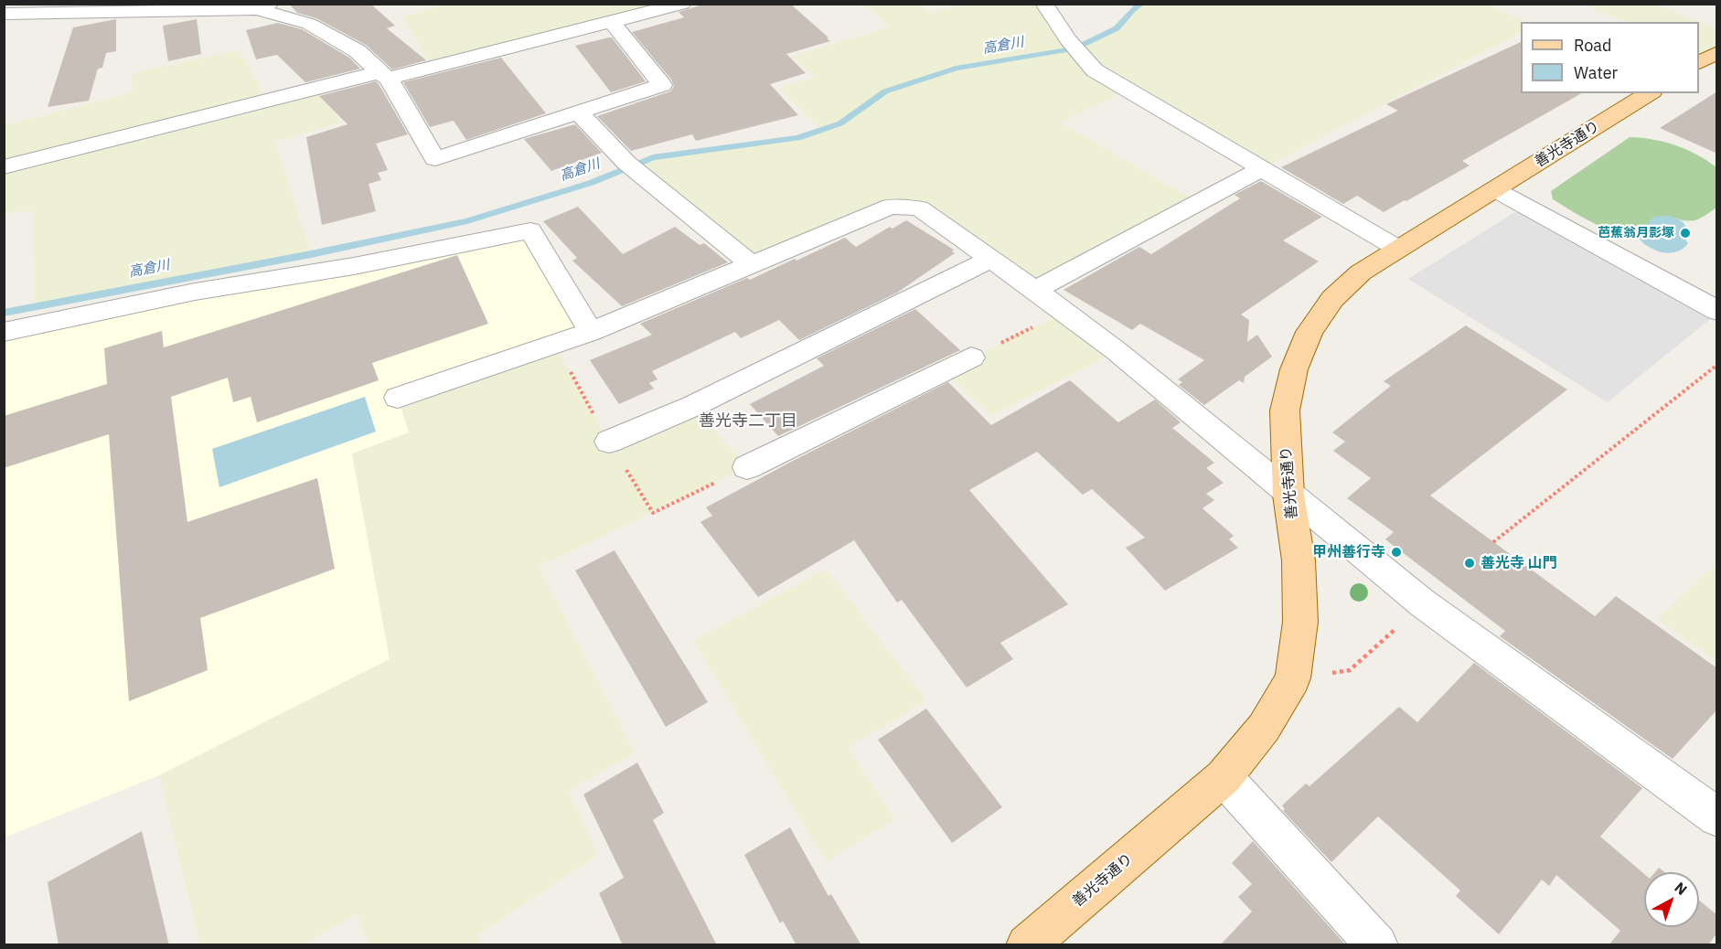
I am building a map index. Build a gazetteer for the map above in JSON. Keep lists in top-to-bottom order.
{
  "streets": {
    "main road": ["善光寺通り"]
  },
  "districts": ["善光寺二丁目"],
  "water": ["高倉川"],
  "places": ["芭蕉翁月影塚", "甲州善行寺", "善光寺 山門"],
  "legend": ["Road", "Water"],
  "north": "top right"
}
